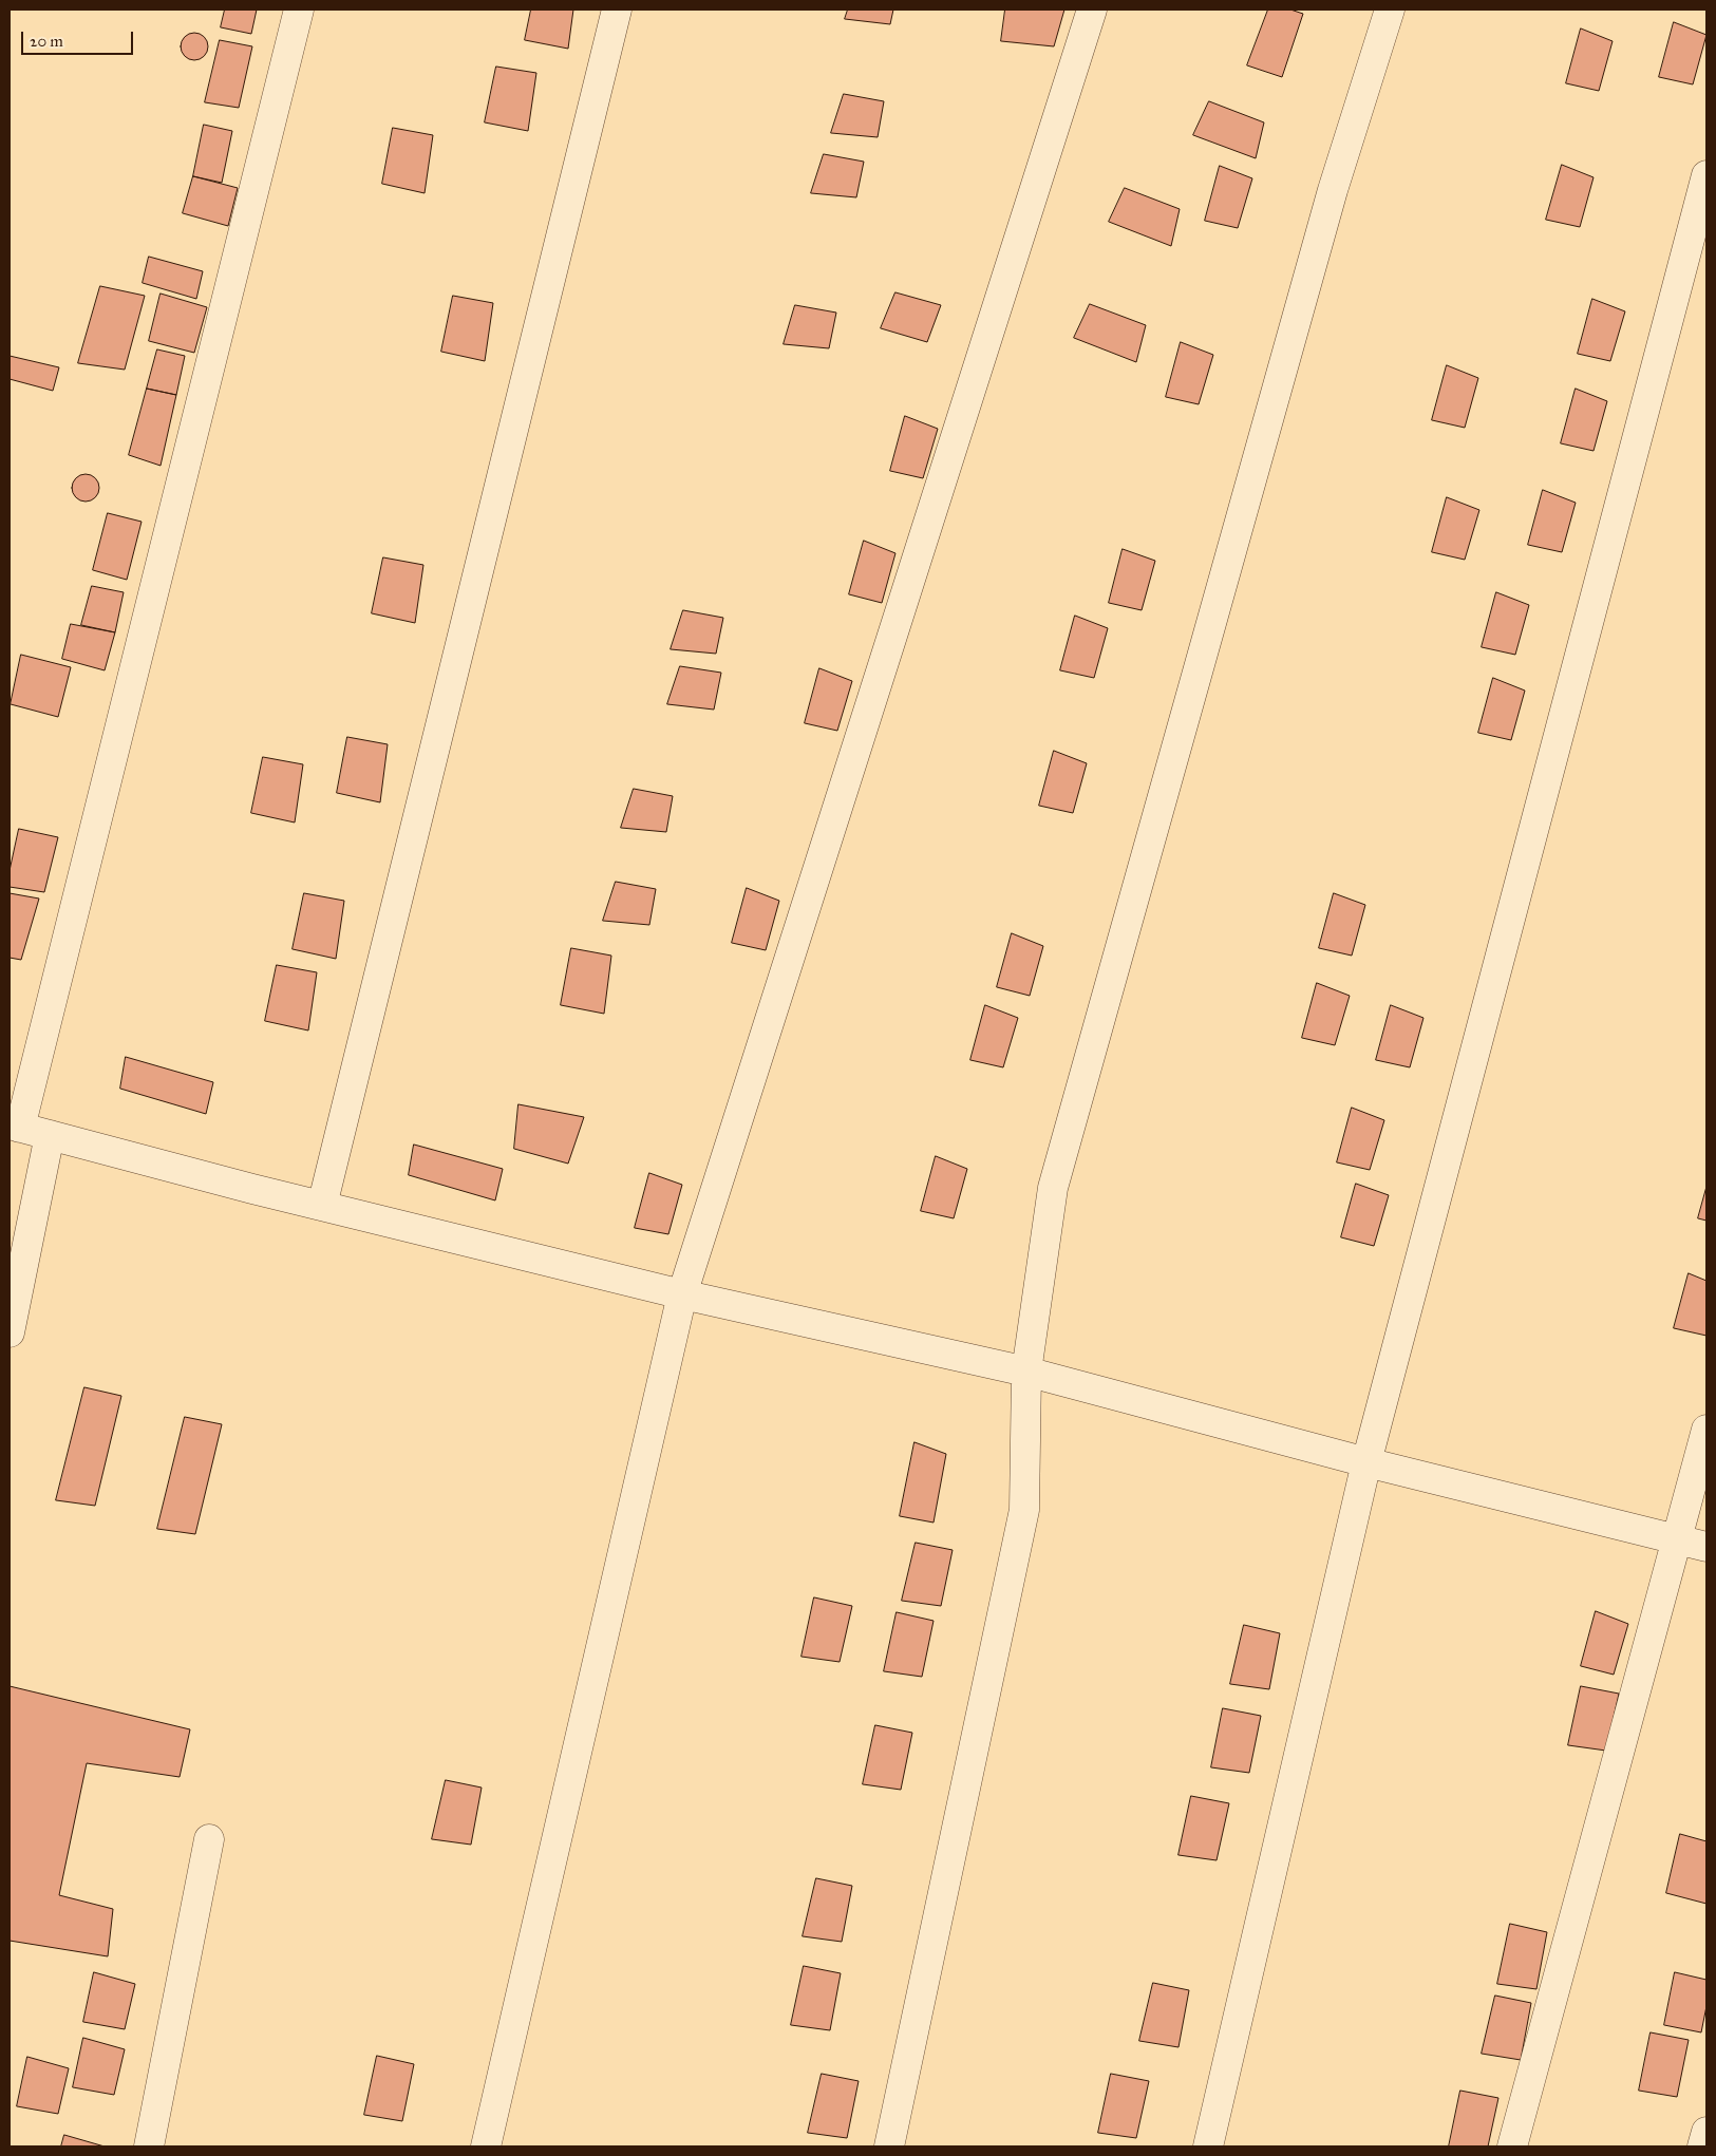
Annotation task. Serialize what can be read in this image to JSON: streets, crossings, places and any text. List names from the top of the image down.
{
  "scale_bar": "20 m"
}
